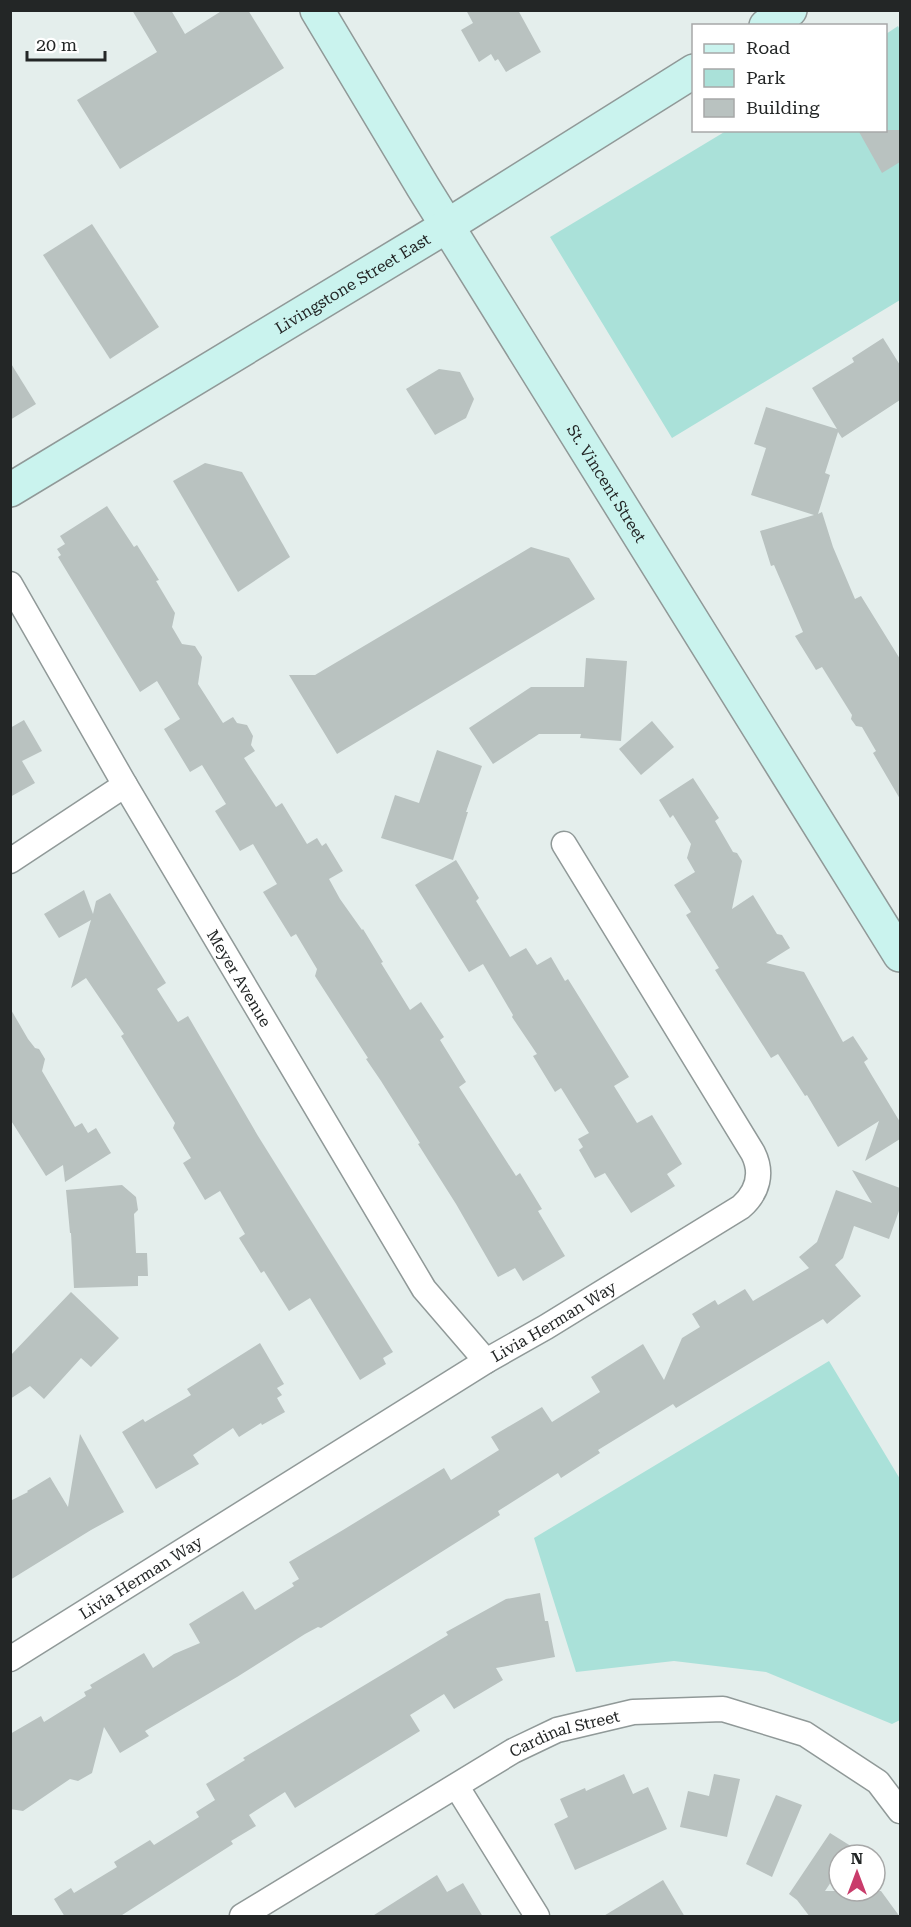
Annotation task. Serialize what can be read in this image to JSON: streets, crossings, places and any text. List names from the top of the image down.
{
  "streets": {
    "main road": ["Livingstone Street East", "St. Vincent Street"],
    "street": ["Meyer Avenue", "Livia Herman Way", "Cardinal Street"]
  },
  "crossings": [
    ["Livingstone Street East", "St. Vincent Street"],
    ["Meyer Avenue", "Livia Herman Way"]
  ],
  "legend": ["Road", "Park", "Building"],
  "scale_bar": "20 m",
  "north": "top"
}
